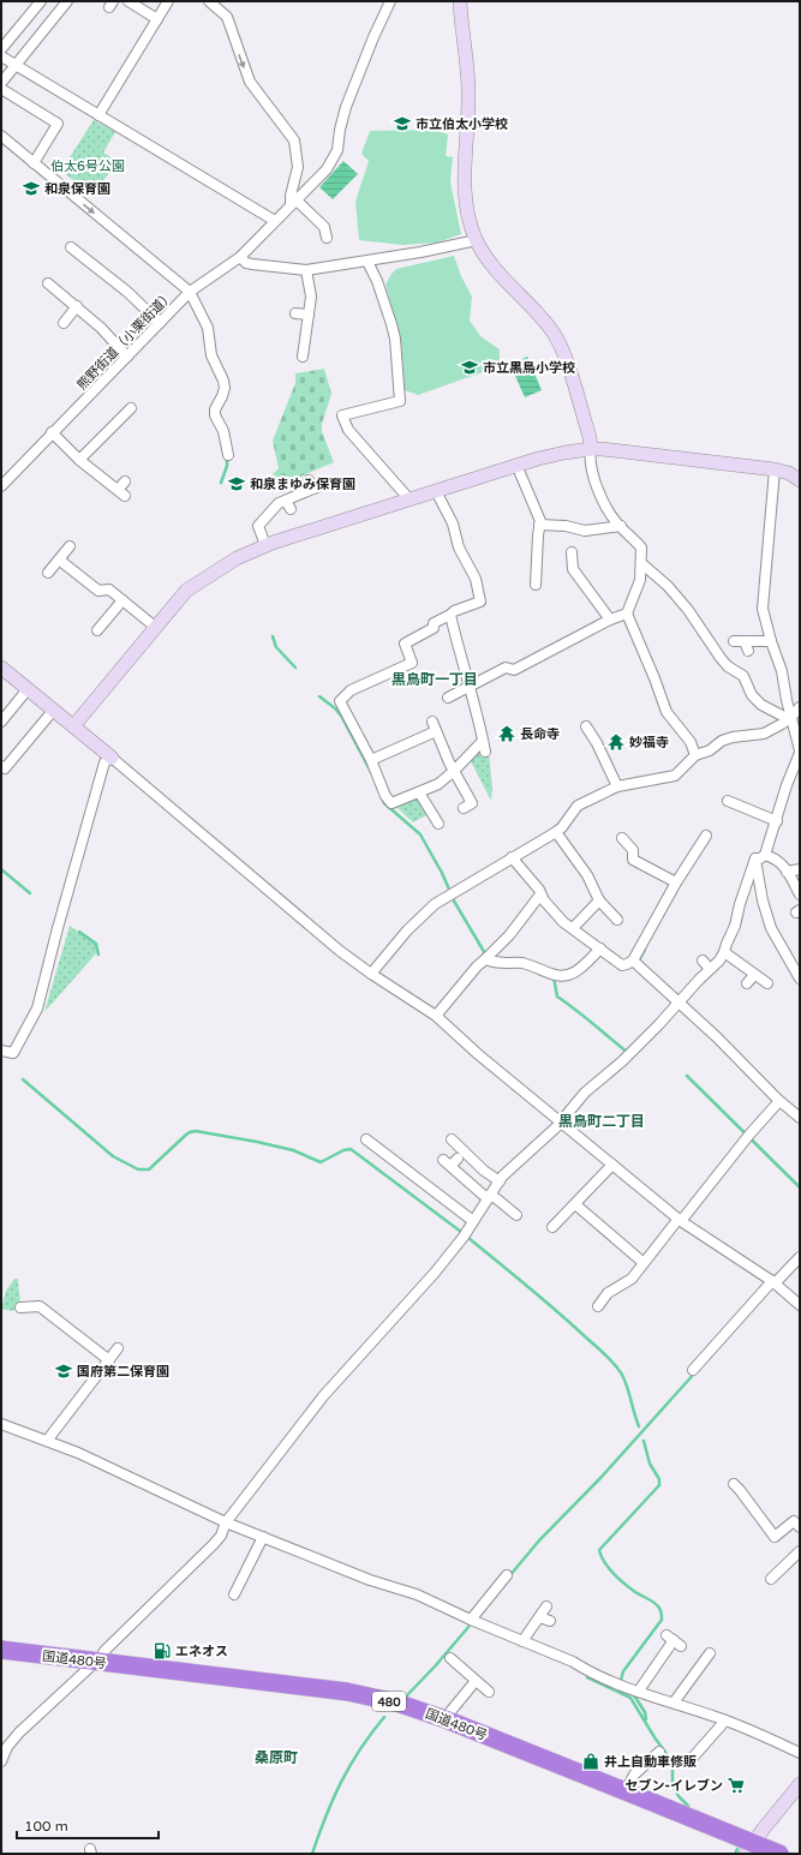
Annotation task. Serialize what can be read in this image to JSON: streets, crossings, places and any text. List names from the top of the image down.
{
  "streets": {
    "highway": ["国道480号", "480"],
    "street": ["熊野街道（小栗街道）"]
  },
  "districts": ["黒鳥町一丁目", "黒鳥町二丁目", "桑原町"],
  "parks": ["伯太6号公園"],
  "places": {
    "school or university": [
      "市立伯太小学校",
      "和泉保育園",
      "市立黒鳥小学校",
      "和泉まゆみ保育園",
      "国府第二保育園"
    ],
    "temple": ["長命寺", "妙福寺"],
    "fuel station": ["エネオス"],
    "shop": ["井上自動車修販"],
    "supermarket": ["セブン-イレブン"]
  },
  "scale_bar": "100 m"
}
